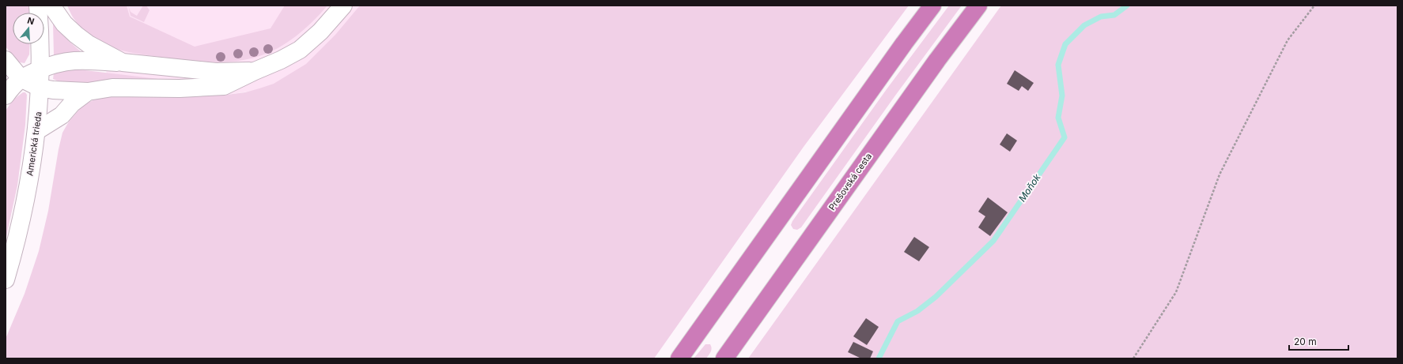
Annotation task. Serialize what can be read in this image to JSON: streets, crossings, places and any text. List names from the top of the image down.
{
  "streets": {
    "highway": ["Prešovská cesta"],
    "street": ["Americká trieda"]
  },
  "water": ["Moňok"],
  "scale_bar": "20 m",
  "north": "top"
}
